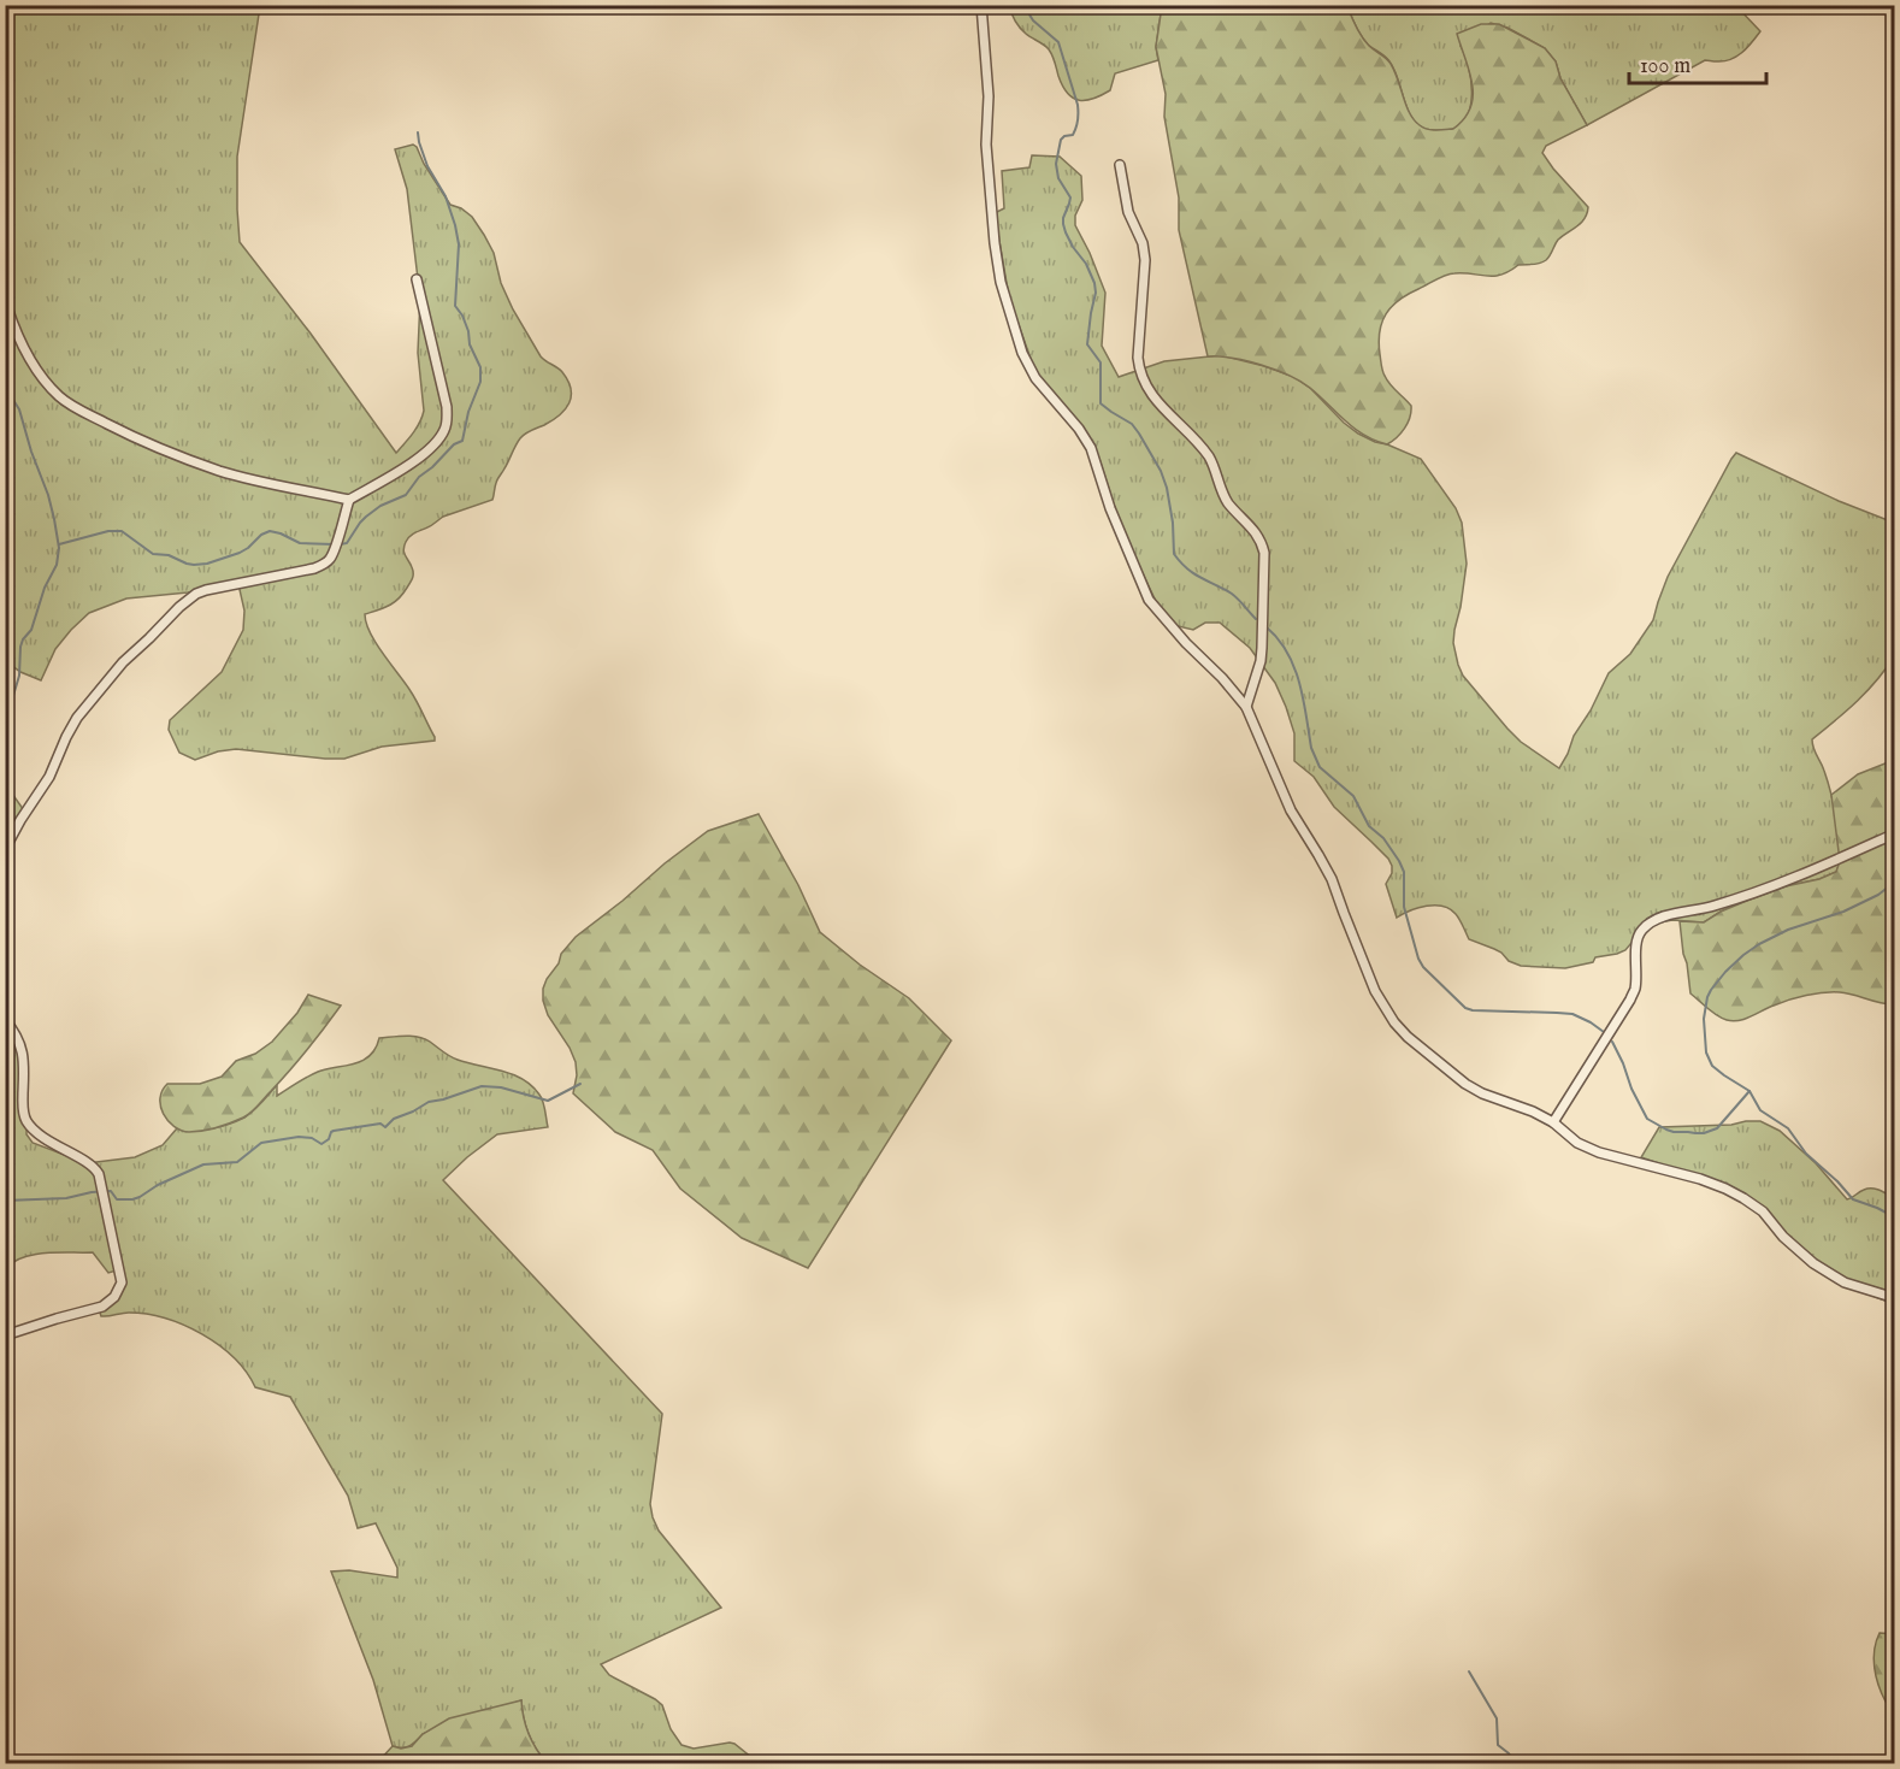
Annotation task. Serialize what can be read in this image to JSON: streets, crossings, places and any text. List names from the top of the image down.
{
  "scale_bar": "100 m"
}
